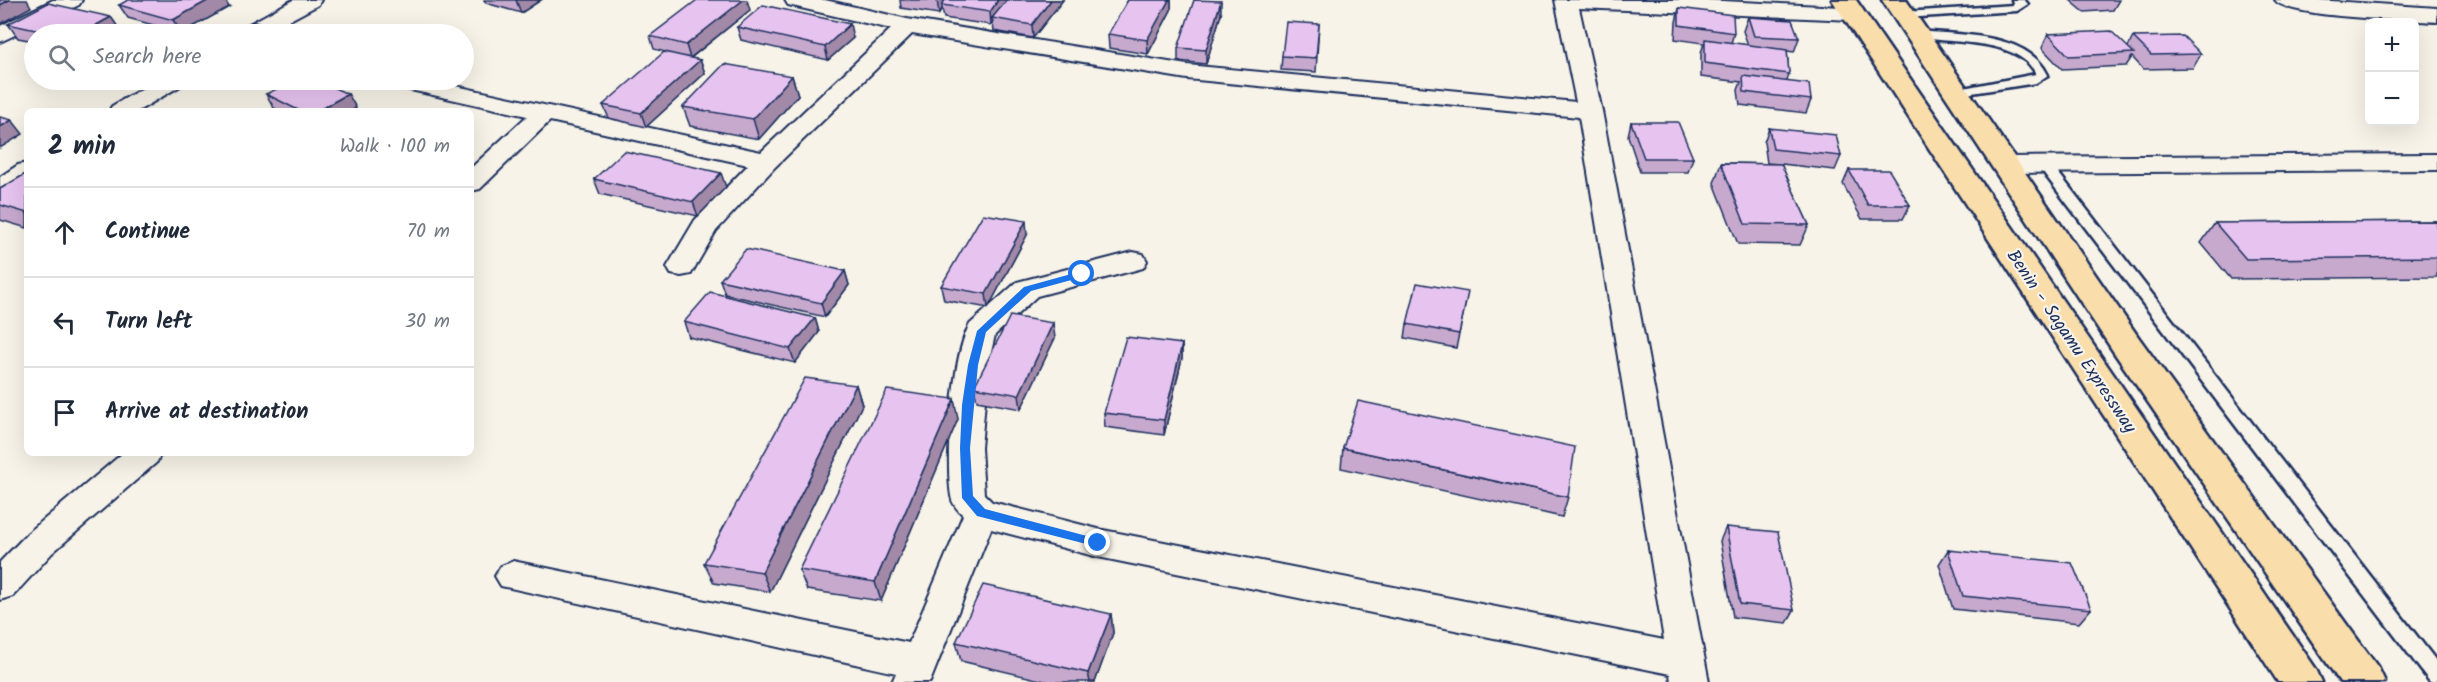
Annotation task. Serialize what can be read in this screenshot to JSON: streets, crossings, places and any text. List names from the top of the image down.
{
  "streets": {
    "highway": ["Benin - Sagamu Expressway"]
  },
  "page": {
    "map_buttons": ["+", "−"],
    "search": "Search here",
    "heading": ["2 min", "Walk · 100 m"],
    "list": [
      ["Continue", "70 m"],
      ["Turn left", "30 m"],
      "Arrive at destination"
    ]
  }
}
